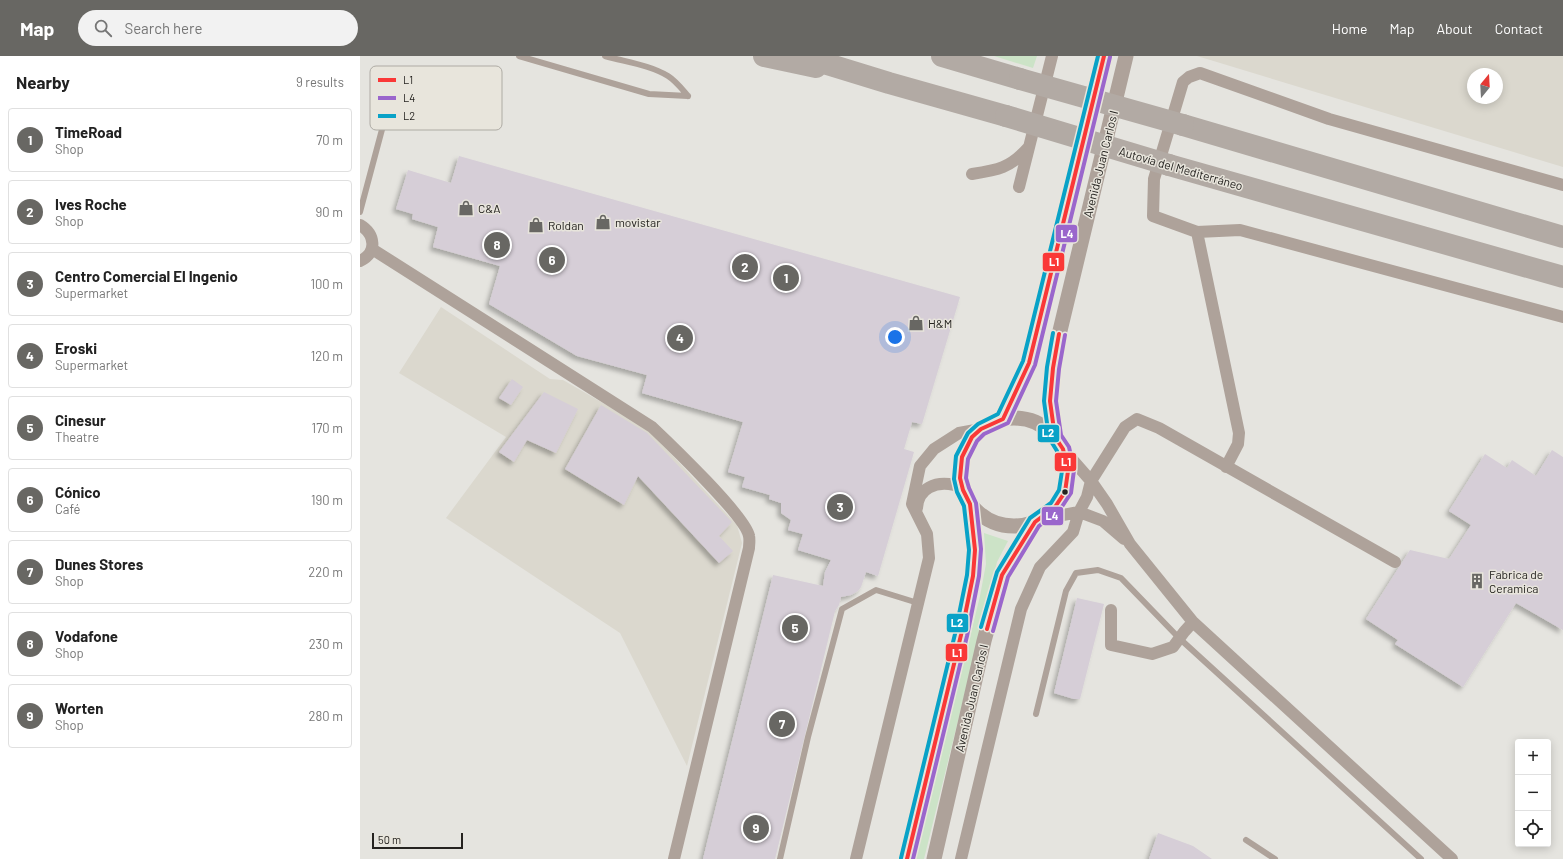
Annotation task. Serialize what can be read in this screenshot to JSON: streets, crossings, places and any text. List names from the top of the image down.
{
  "streets": {
    "highway": ["Autovía del Mediterráneo"],
    "street": ["Avenida Juan Carlos I"]
  },
  "places": {
    "shop": [
      "C&A",
      "movistar",
      "Roldan",
      "H&M"
    ],
    "building": ["Fabrica de Ceramica"]
  },
  "lines": ["transit line L1", "transit line L2", "transit line L4"],
  "legend": ["L1", "L4", "L2"],
  "scale_bar": "50 m",
  "north": "top",
  "page": {
    "header": "Map",
    "search": "Search here",
    "nav": [
      "Home",
      "Map",
      "About",
      "Contact"
    ],
    "heading": ["Nearby", "9 results"],
    "list": [
      {
        "mark": "1",
        "name": "TimeRoad",
        "note": "Shop",
        "value": "70 m"
      },
      {
        "mark": "2",
        "name": "Ives Roche",
        "note": "Shop",
        "value": "90 m"
      },
      {
        "mark": "3",
        "name": "Centro Comercial El Ingenio",
        "note": "Supermarket",
        "value": "100 m"
      },
      {
        "mark": "4",
        "name": "Eroski",
        "note": "Supermarket",
        "value": "120 m"
      },
      {
        "mark": "5",
        "name": "Cinesur",
        "note": "Theatre",
        "value": "170 m"
      },
      {
        "mark": "6",
        "name": "Cónico",
        "note": "Café",
        "value": "190 m"
      },
      {
        "mark": "7",
        "name": "Dunes Stores",
        "note": "Shop",
        "value": "220 m"
      },
      {
        "mark": "8",
        "name": "Vodafone",
        "note": "Shop",
        "value": "230 m"
      },
      {
        "mark": "9",
        "name": "Worten",
        "note": "Shop",
        "value": "280 m"
      }
    ],
    "pins": [
      "8",
      "6",
      "2",
      "1",
      "4",
      "3",
      "5",
      "7",
      "9"
    ],
    "map_buttons": ["+", "−"],
    "scale": "50 m"
  }
}
